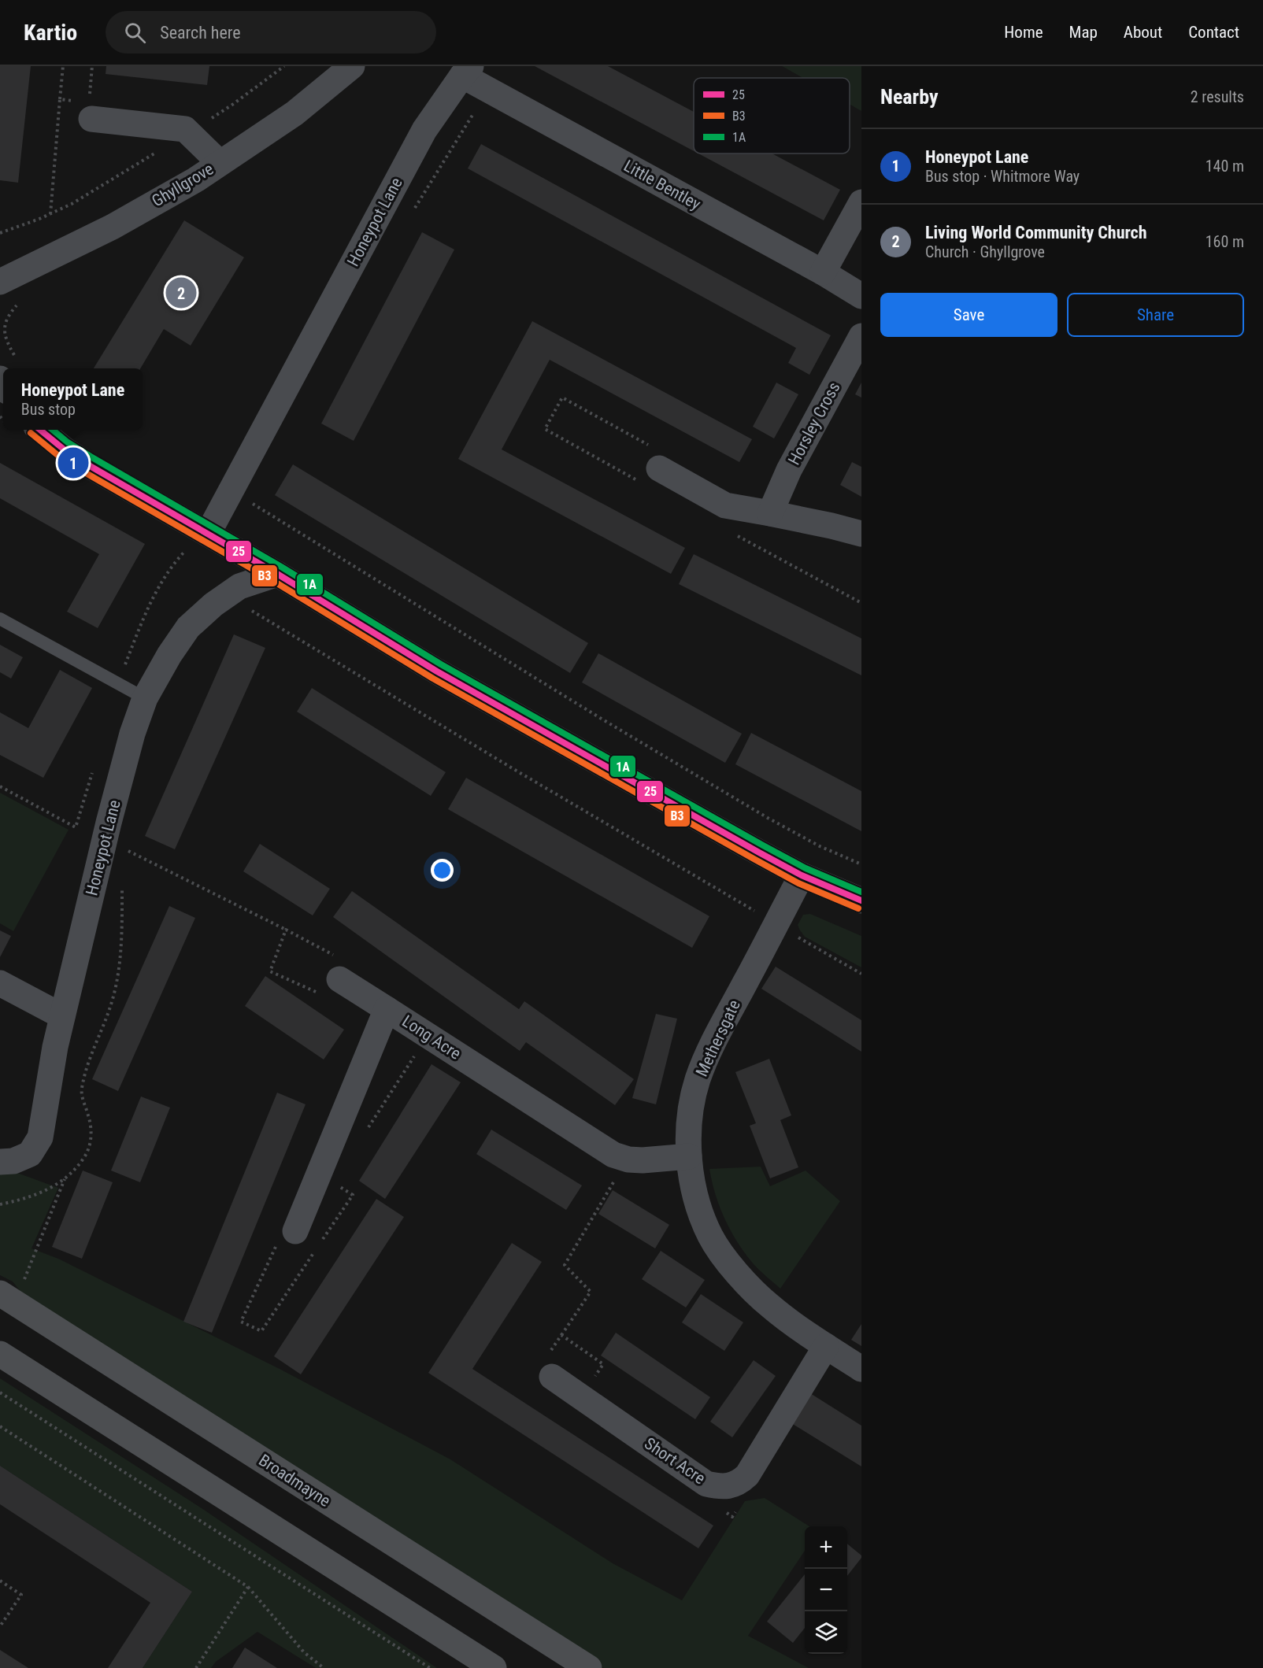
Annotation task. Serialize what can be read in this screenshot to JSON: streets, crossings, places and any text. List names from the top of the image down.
{
  "streets": {
    "main road": ["Broadmayne"],
    "street": [
      "Ghyllgrove",
      "Little Bentley",
      "Honeypot Lane",
      "Horsley Cross",
      "Long Acre",
      "Methersgate",
      "Short Acre"
    ]
  },
  "crossings": [
    ["Little Bentley", "Honeypot Lane"],
    ["Long Acre", "Methersgate"],
    ["Methersgate", "Short Acre"]
  ],
  "lines": ["transit line 25", "transit line 1A", "transit line B3"],
  "legend": ["25", "B3", "1A"],
  "page": {
    "header": "Kartio",
    "search": "Search here",
    "nav": [
      "Home",
      "Map",
      "About",
      "Contact"
    ],
    "heading": ["Nearby", "2 results"],
    "list": [
      {
        "mark": "1",
        "name": "Honeypot Lane",
        "note": "Bus stop · Whitmore Way",
        "value": "140 m"
      },
      {
        "mark": "2",
        "name": "Living World Community Church",
        "note": "Church · Ghyllgrove",
        "value": "160 m"
      }
    ],
    "pins": ["2", "1"],
    "buttons": ["Save", "Share"],
    "popup": ["Honeypot Lane", "Bus stop"],
    "map_buttons": ["+", "−"]
  }
}
